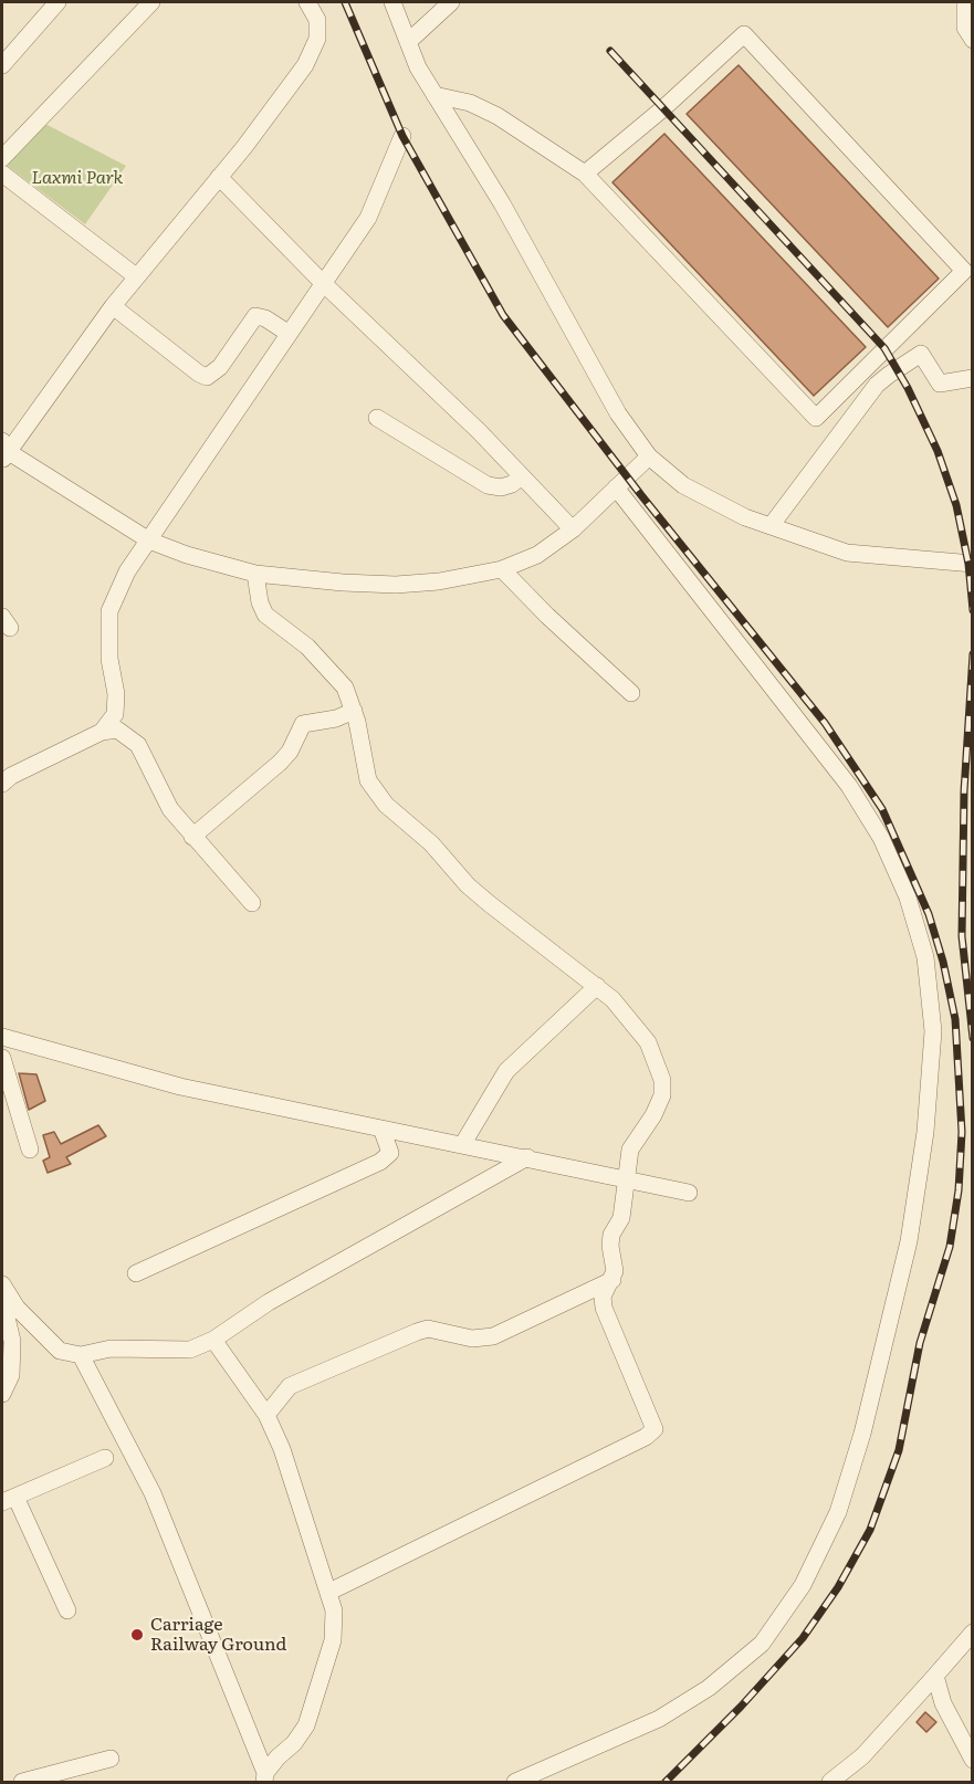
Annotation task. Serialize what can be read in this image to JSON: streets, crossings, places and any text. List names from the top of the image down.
{
  "parks": ["Laxmi Park"],
  "places": ["Carriage Railway Ground"]
}
